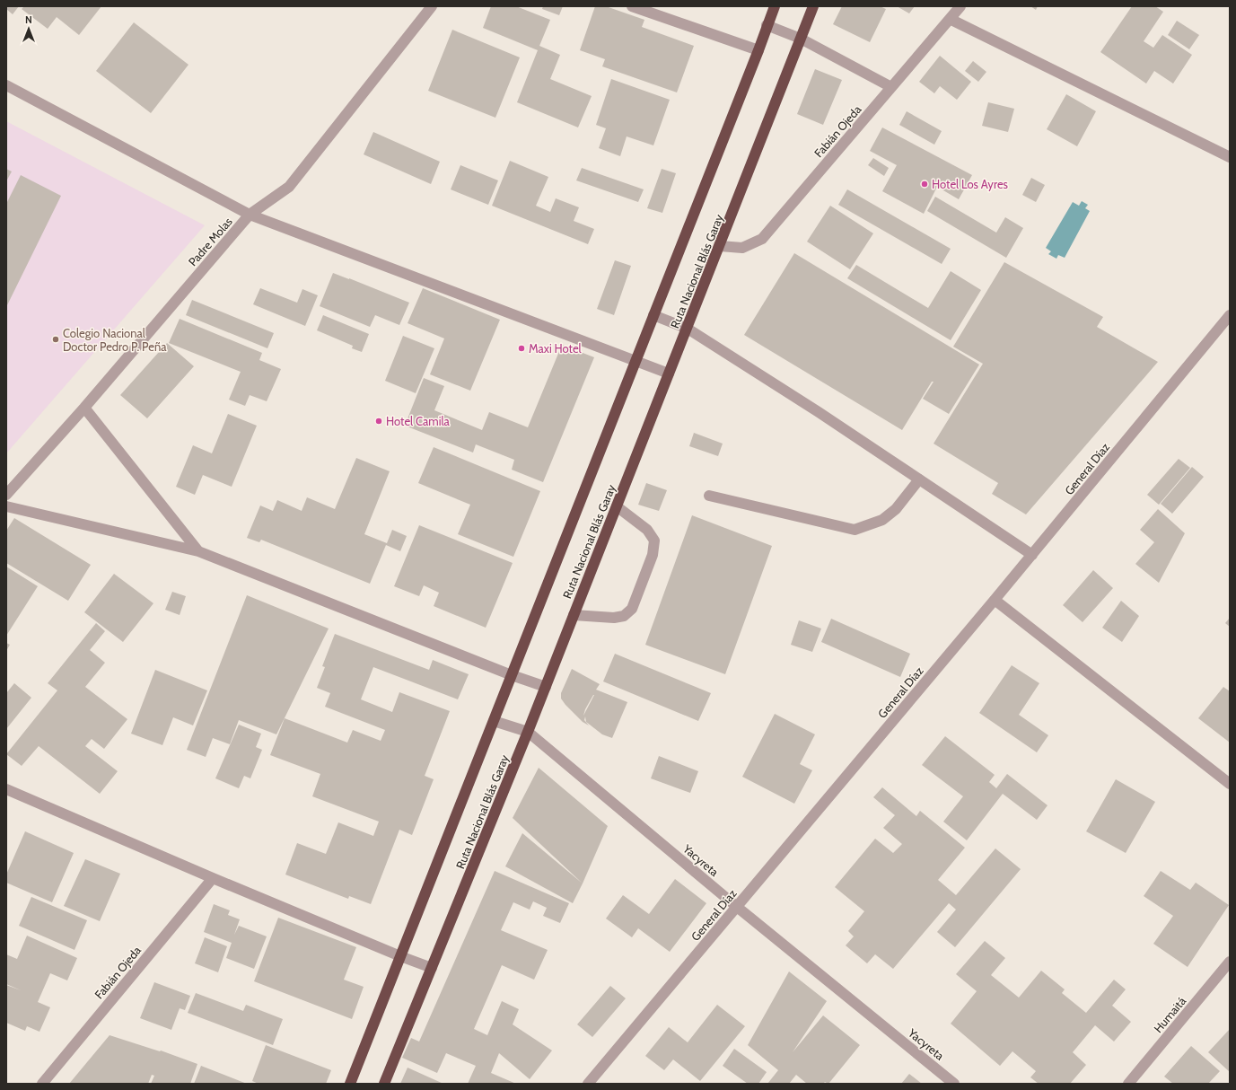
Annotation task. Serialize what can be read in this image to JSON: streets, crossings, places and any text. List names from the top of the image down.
{
  "streets": {
    "highway": ["Ruta Nacional Blás Garay"],
    "street": [
      "Fabián Ojeda",
      "Padre Molas",
      "General Díaz",
      "Yacyreta",
      "Humaitá"
    ]
  },
  "crossings": [
    ["Fabián Ojeda", "Ruta Nacional Blás Garay"],
    ["Ruta Nacional Blás Garay", "Yacyreta"],
    ["General Díaz", "Yacyreta"]
  ],
  "places": [
    "Hotel Los Ayres",
    "Colegio Nacional Doctor Pedro P. Peña",
    "Maxi Hotel",
    "Hotel Camila"
  ],
  "north": "top"
}
